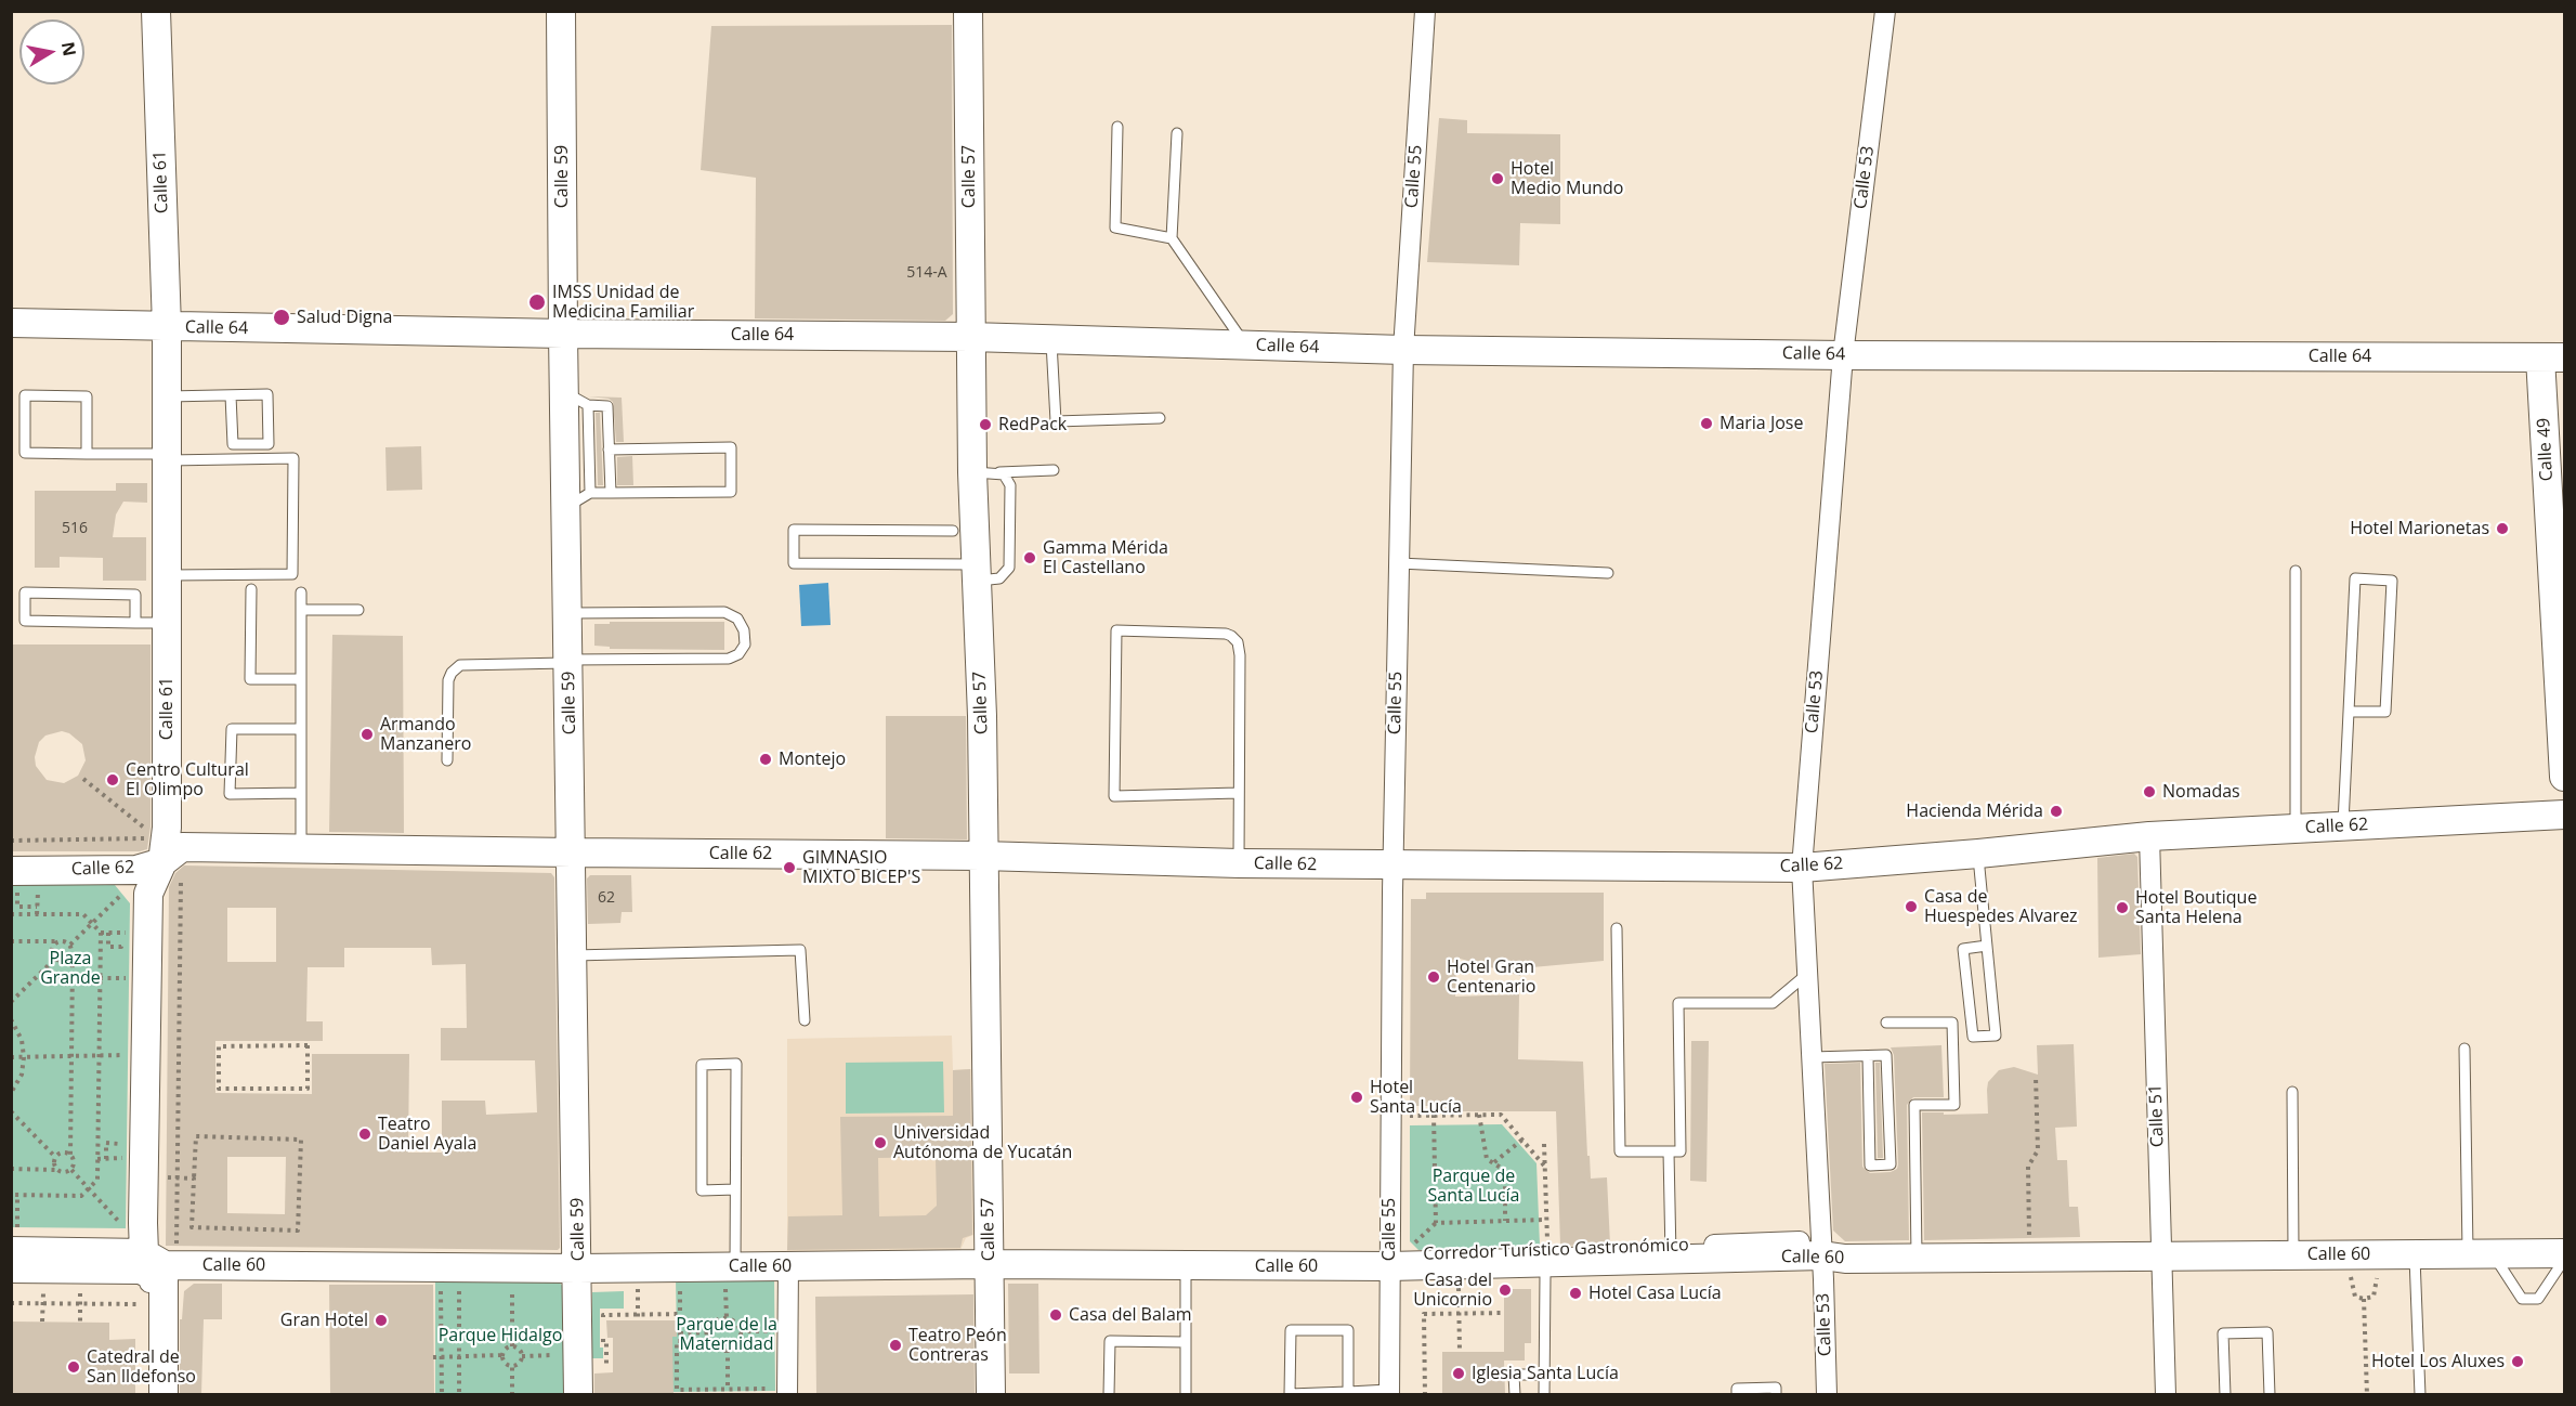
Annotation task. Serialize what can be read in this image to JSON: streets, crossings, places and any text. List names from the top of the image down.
{
  "streets": {
    "main road": [
      "Calle 59",
      "Calle 57",
      "Calle 61",
      "Calle 64",
      "Calle 49",
      "Calle 62",
      "Calle 60"
    ],
    "street": [
      "Calle 55",
      "Calle 53",
      "Calle 51",
      "Corredor Turístico Gastronómico"
    ]
  },
  "crossings": [
    ["Calle 59", "Calle 64"],
    ["Calle 59", "Calle 62"],
    ["Calle 59", "Calle 60"],
    ["Calle 57", "Calle 64"],
    ["Calle 57", "Calle 62"],
    ["Calle 57", "Calle 60"],
    ["Calle 55", "Calle 64"],
    ["Calle 55", "Calle 62"],
    ["Calle 55", "Corredor Turístico Gastronómico"],
    ["Calle 55", "Calle 60"],
    ["Calle 53", "Calle 64"],
    ["Calle 53", "Calle 62"],
    ["Calle 53", "Corredor Turístico Gastronómico"],
    ["Calle 53", "Calle 60"],
    ["Calle 61", "Calle 64"],
    ["Calle 61", "Calle 62"],
    ["Calle 61", "Calle 60"],
    ["Calle 64", "Calle 49"],
    ["Calle 62", "Calle 51"],
    ["Calle 62", "Corredor Turístico Gastronómico"],
    ["Calle 51", "Corredor Turístico Gastronómico"],
    ["Calle 51", "Calle 60"],
    ["Corredor Turístico Gastronómico", "Calle 60"]
  ],
  "parks": [
    "Plaza Grande",
    "Parque de Santa Lucía",
    "Parque de la Maternidad",
    "Parque Hidalgo"
  ],
  "places": [
    "Hotel Medio Mundo",
    "IMSS Unidad de Medicina Familiar",
    "Salud Digna",
    "Maria Jose",
    "RedPack",
    "Hotel Marionetas",
    "Gamma Mérida El Castellano",
    "Armando Manzanero",
    "Montejo",
    "Centro Cultural El Olimpo",
    "Nomadas",
    "Hacienda Mérida",
    "GIMNASIO MIXTO BICEP'S",
    "Casa de Huespedes Alvarez",
    "Hotel Boutique Santa Helena",
    "Hotel Gran Centenario",
    "Hotel Santa Lucía",
    "Teatro Daniel Ayala",
    "Universidad Autónoma de Yucatán",
    "Casa del Unicornio",
    "Hotel Casa Lucía",
    "Casa del Balam",
    "Gran Hotel",
    "Teatro Peón Contreras",
    "Hotel Los Aluxes",
    "Catedral de San Ildefonso",
    "Iglesia Santa Lucía"
  ],
  "house_numbers": ["514-A", "516", "62"],
  "north": "right"
}
